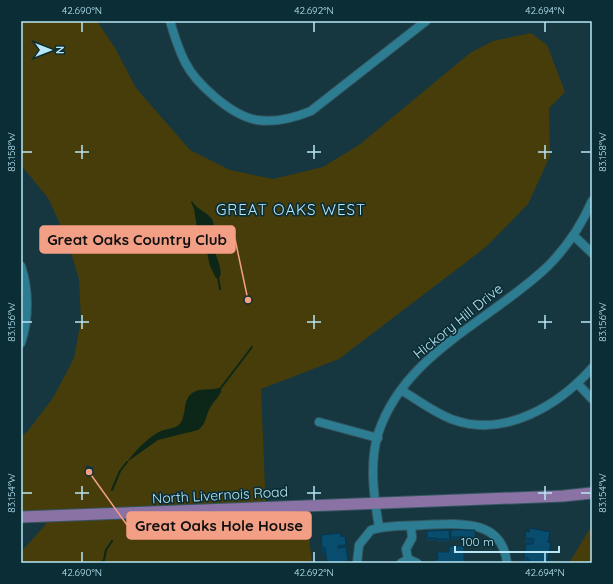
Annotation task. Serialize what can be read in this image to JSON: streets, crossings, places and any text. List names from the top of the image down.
{
  "streets": {
    "main road": ["North Livernois Road"],
    "street": ["Hickory Hill Drive"]
  },
  "crossings": [
    ["Hickory Hill Drive", "North Livernois Road"]
  ],
  "districts": ["GREAT OAKS WEST"],
  "places": ["Great Oaks Country Club", "Great Oaks Hole House"],
  "scale_bar": "100 m",
  "north": "right",
  "coordinates": [
    "42.690°N",
    "42.692°N",
    "42.694°N",
    "83.158°W",
    "83.156°W",
    "83.154°W"
  ]
}
